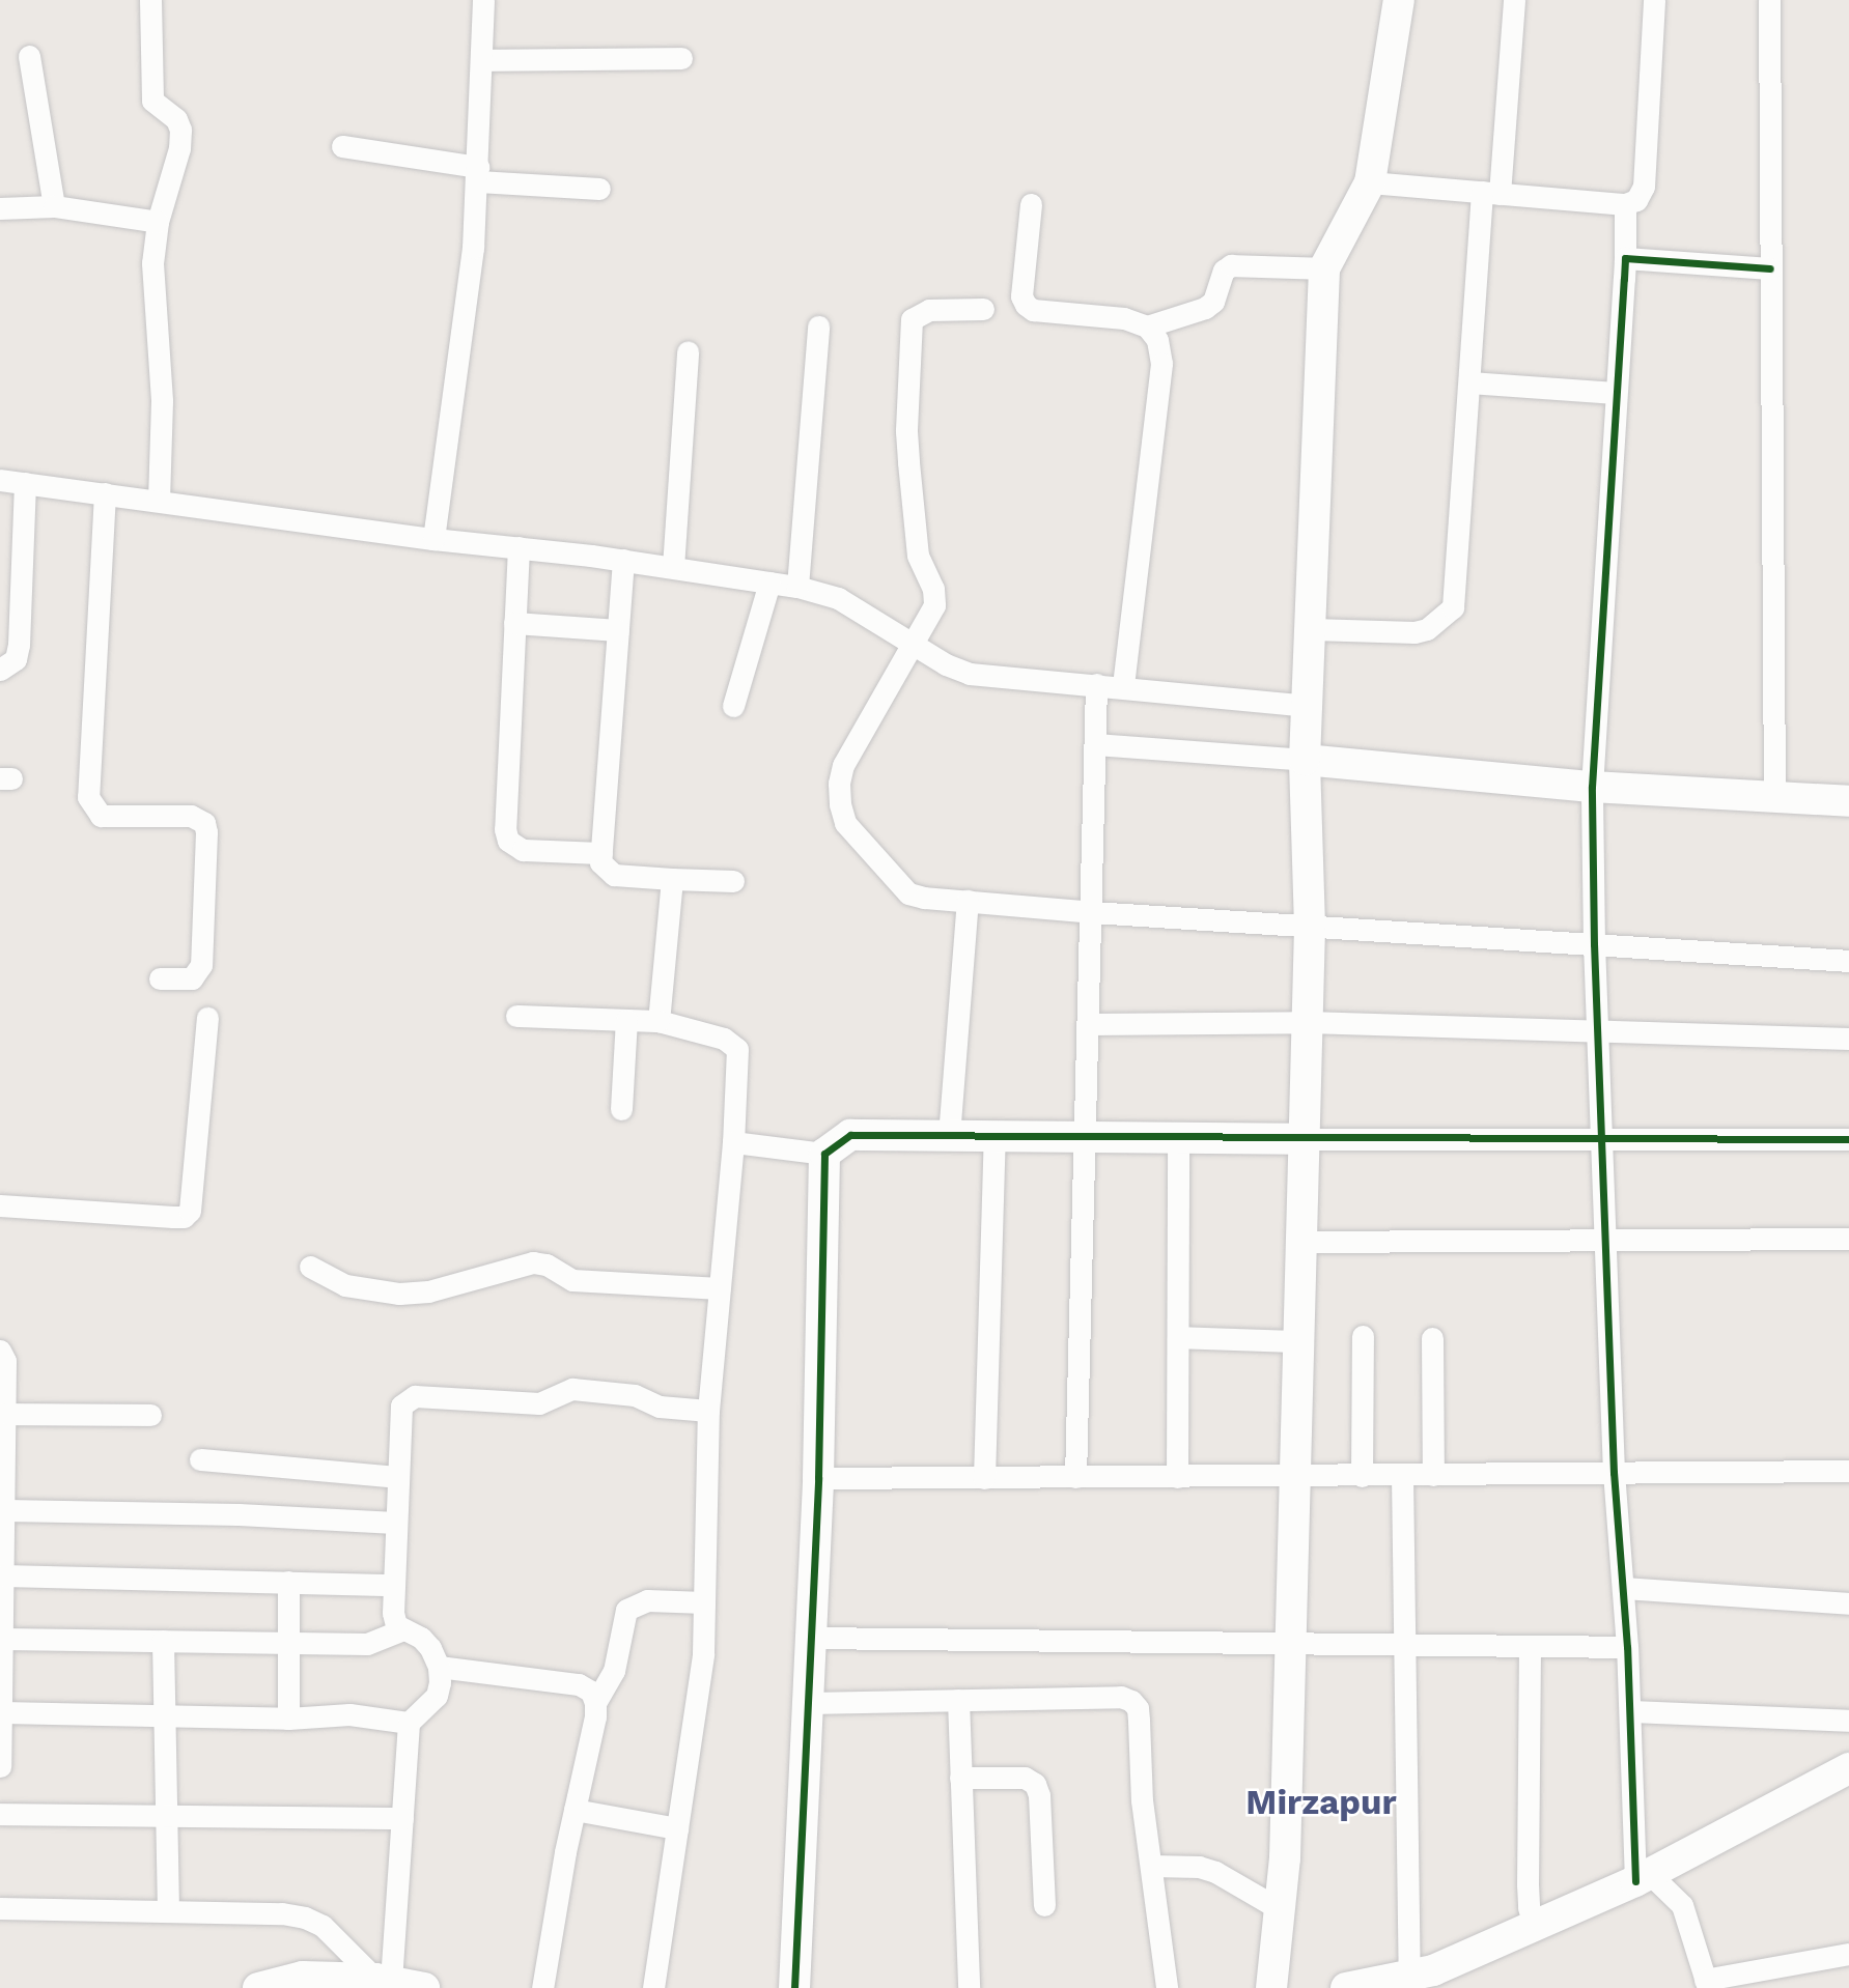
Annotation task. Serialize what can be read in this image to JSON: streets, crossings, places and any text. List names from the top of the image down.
{
  "districts": ["Mirzapur"]
}
